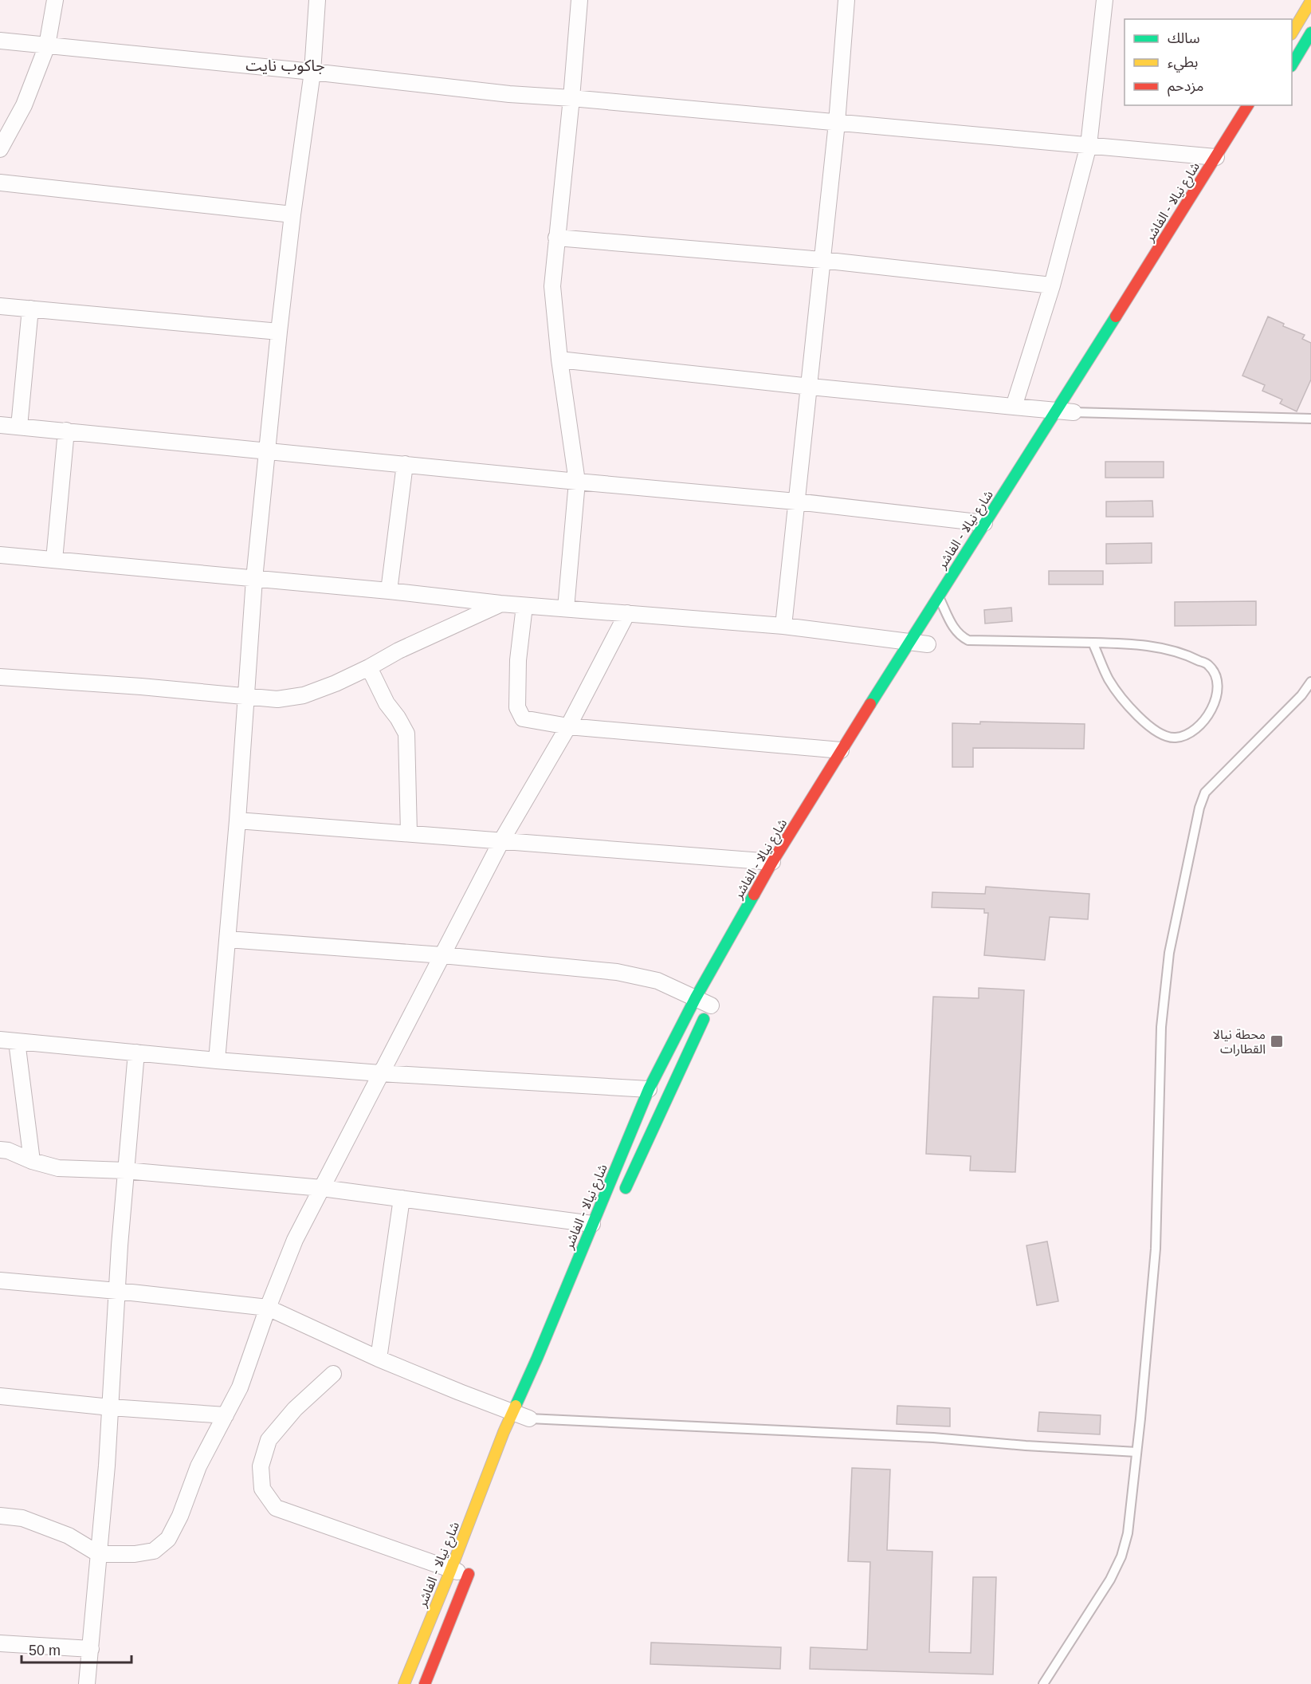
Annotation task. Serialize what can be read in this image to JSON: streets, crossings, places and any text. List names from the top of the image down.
{
  "streets": {
    "highway": ["شارع نيالا - الفاشر"]
  },
  "districts": ["جاكوب نايت"],
  "places": {
    "transit": ["محطة نيالا القطارات"]
  },
  "legend": ["سالك", "بطيء", "مزدحم"],
  "scale_bar": "50 m"
}
